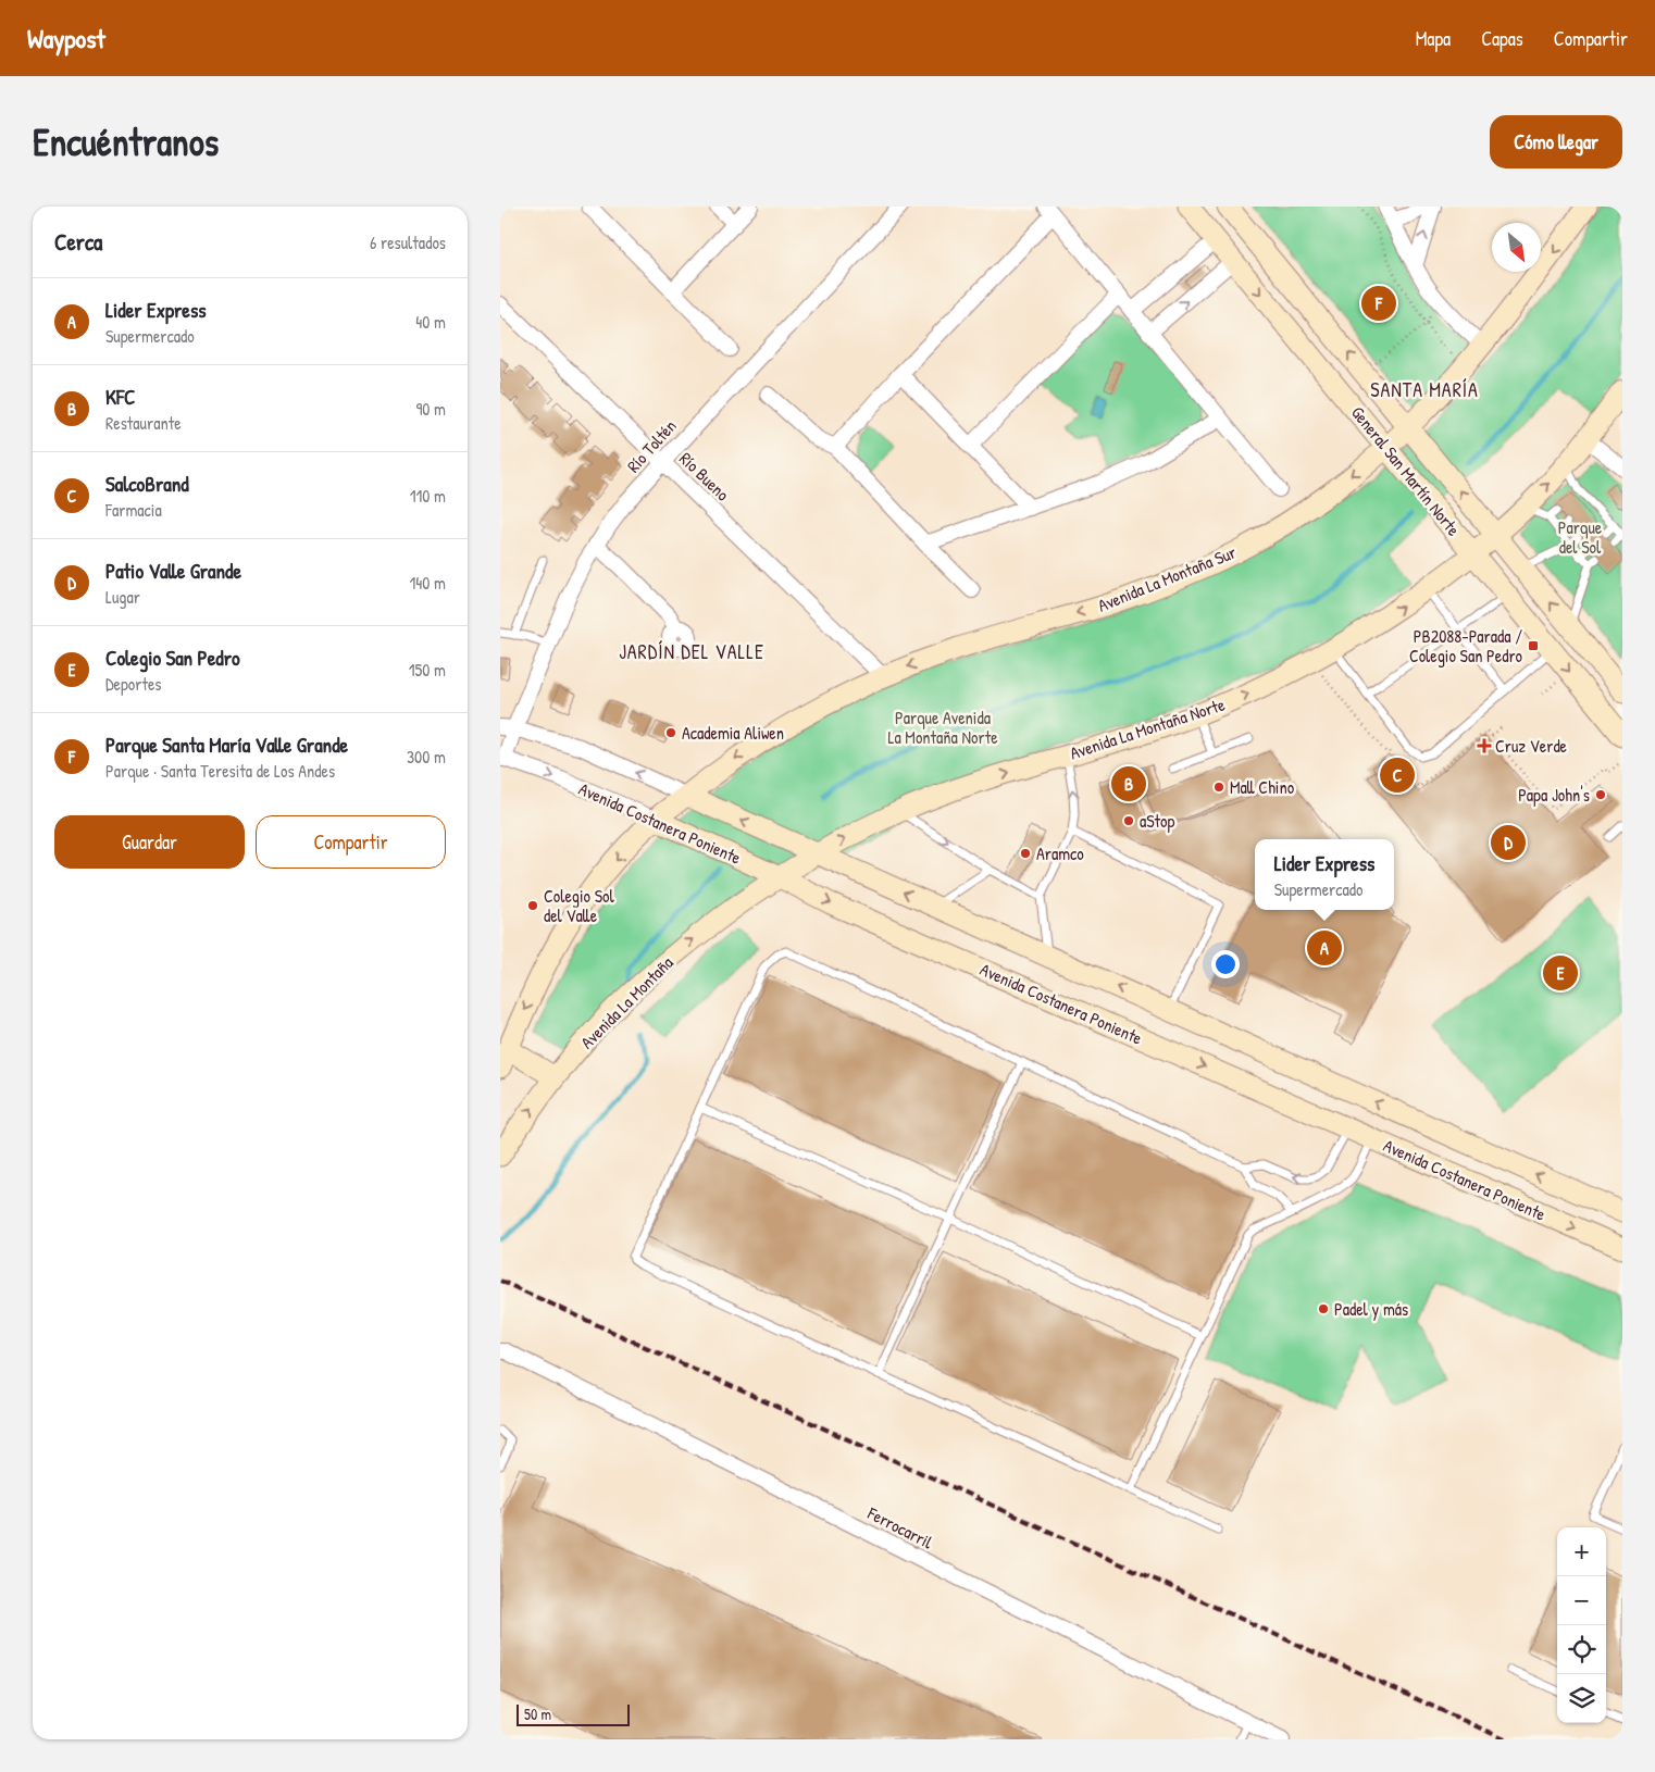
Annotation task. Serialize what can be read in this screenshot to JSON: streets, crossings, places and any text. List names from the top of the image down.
{
  "streets": {
    "main road": [
      "General San Martín Norte",
      "Avenida La Montaña Sur",
      "Avenida La Montaña Norte",
      "Avenida Costanera Poniente",
      "Avenida La Montaña"
    ],
    "street": ["Río Toltén", "Río Bueno", "Ferrocarril"]
  },
  "crossings": [
    ["Río Toltén", "Río Bueno"],
    ["Río Toltén", "Avenida Costanera Poniente"],
    ["General San Martín Norte", "Avenida La Montaña Sur"],
    ["General San Martín Norte", "Avenida La Montaña Norte"],
    ["Río Bueno", "Avenida La Montaña Sur"],
    ["Avenida La Montaña Sur", "Avenida Costanera Poniente"],
    ["Avenida La Montaña Norte", "Avenida Costanera Poniente"],
    ["Avenida La Montaña Norte", "Avenida La Montaña"],
    ["Avenida Costanera Poniente", "Avenida La Montaña"]
  ],
  "one_way": ["Avenida La Montaña Sur", "Avenida La Montaña Norte"],
  "districts": ["SANTA MARÍA", "JARDÍN DEL VALLE"],
  "parks": ["Parque del Sol", "Parque Avenida La Montaña Norte"],
  "places": {
    "transit": ["PB2088-Parada / Colegio San Pedro"],
    "other": [
      "Academia Aliwen",
      "Mall Chino",
      "Papa John's",
      "aStop",
      "Aramco",
      "Colegio Sol del Valle",
      "Padel y más"
    ],
    "health": ["Cruz Verde"]
  },
  "scale_bar": "50 m",
  "north": "bottom right",
  "page": {
    "header": "Waypost",
    "nav": ["Mapa", "Capas", "Compartir"],
    "buttons": [
      "Cómo llegar",
      ["Guardar", "Compartir"]
    ],
    "title": "Encuéntranos",
    "heading": ["Cerca", "6 resultados"],
    "list": [
      {
        "mark": "A",
        "name": "Lider Express",
        "note": "Supermercado",
        "value": "40 m"
      },
      {
        "mark": "B",
        "name": "KFC",
        "note": "Restaurante",
        "value": "90 m"
      },
      {
        "mark": "C",
        "name": "SalcoBrand",
        "note": "Farmacia",
        "value": "110 m"
      },
      {
        "mark": "D",
        "name": "Patio Valle Grande",
        "note": "Lugar",
        "value": "140 m"
      },
      {
        "mark": "E",
        "name": "Colegio San Pedro",
        "note": "Deportes",
        "value": "150 m"
      },
      {
        "mark": "F",
        "name": "Parque Santa María Valle Grande",
        "note": "Parque · Santa Teresita de Los Andes",
        "value": "300 m"
      }
    ],
    "pins": [
      "F",
      "C",
      "B",
      "D",
      "A",
      "E"
    ],
    "popup": ["Lider Express", "Supermercado"],
    "map_buttons": ["+", "−"],
    "scale": "50 m"
  }
}
